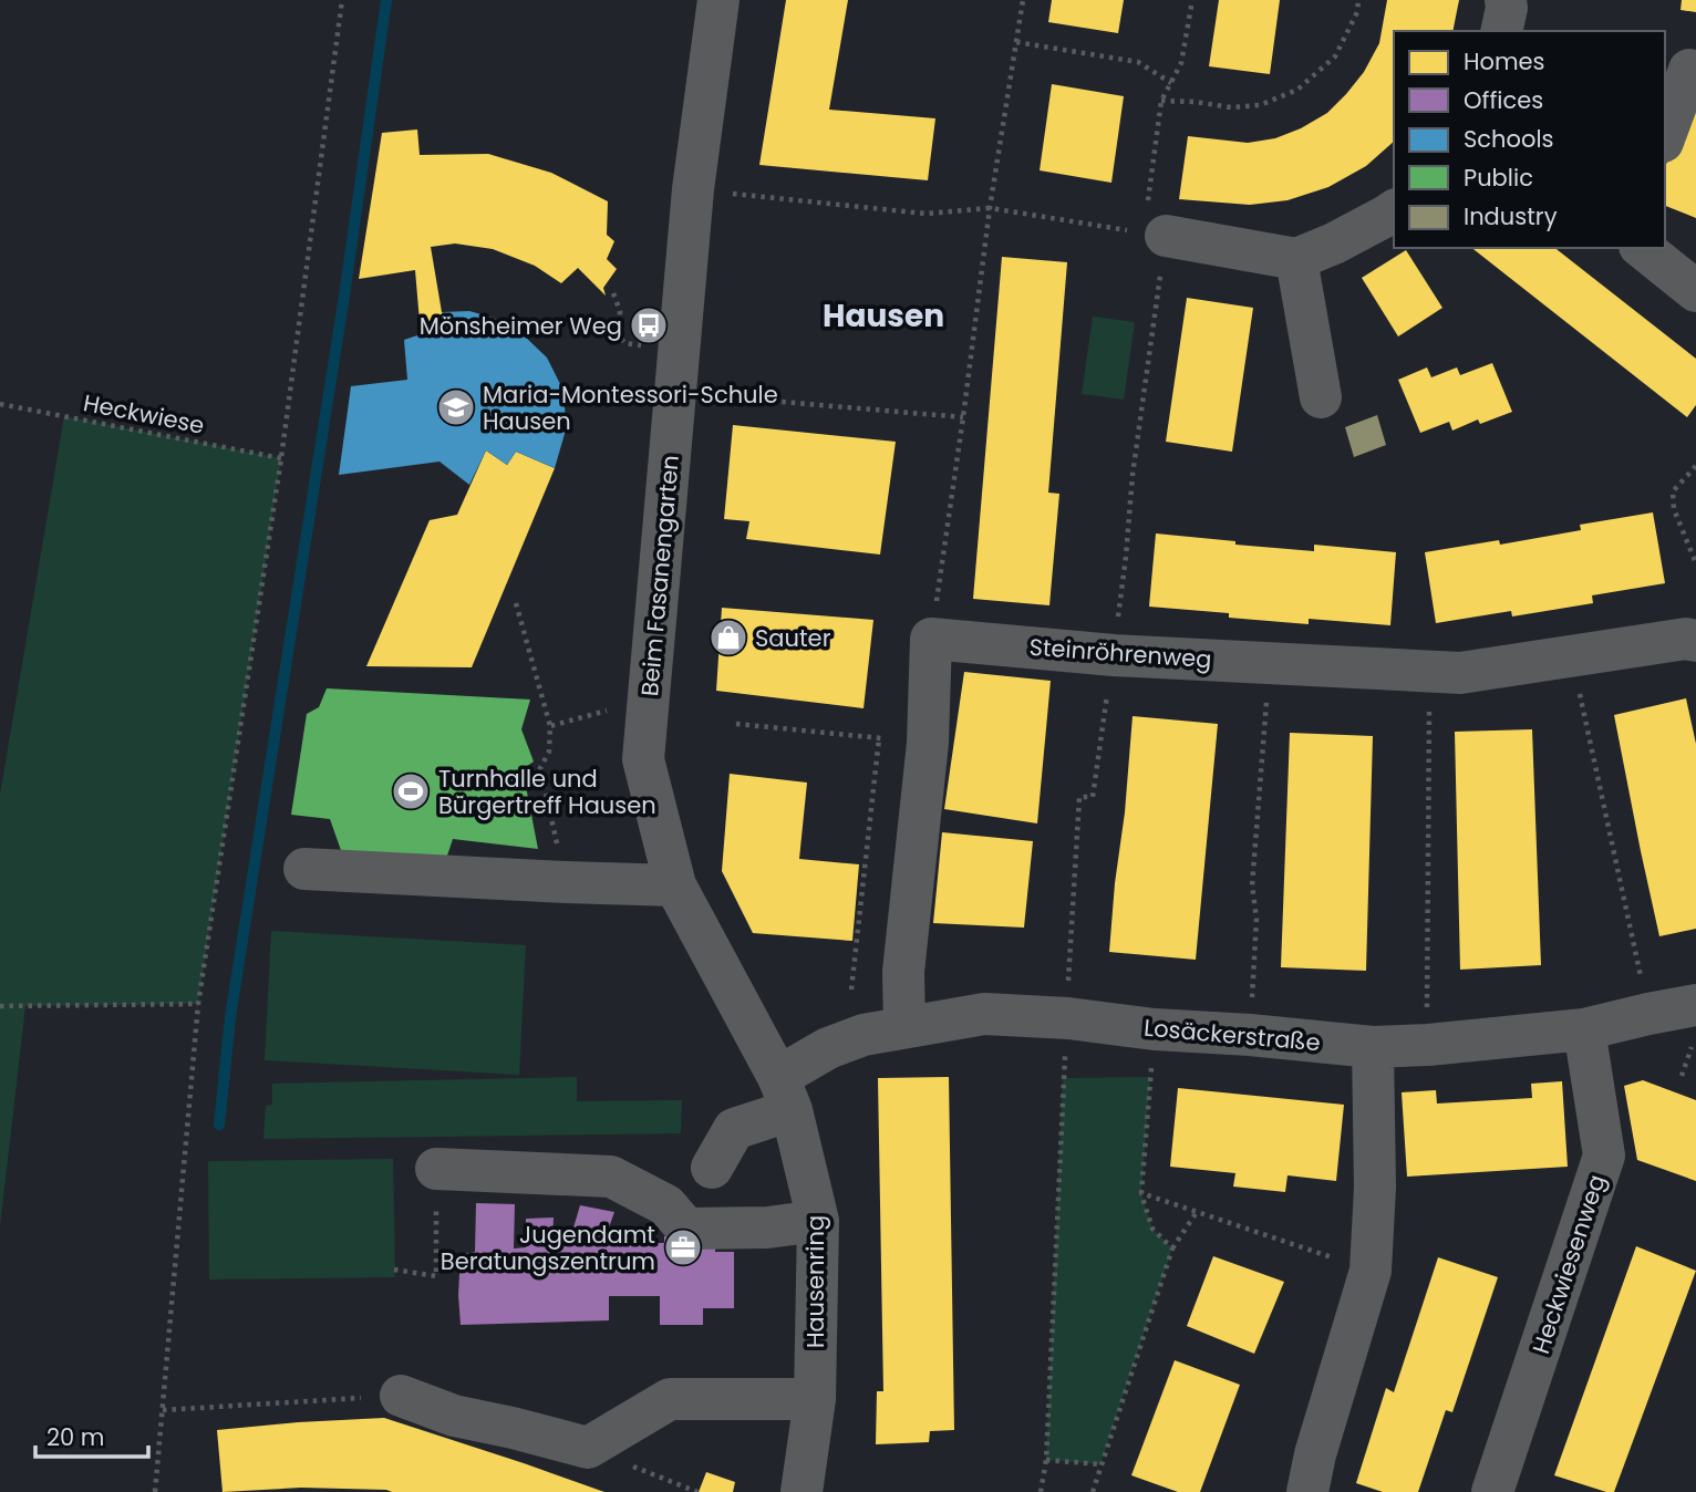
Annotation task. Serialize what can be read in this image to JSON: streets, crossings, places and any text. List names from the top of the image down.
{
  "streets": {
    "street": [
      "Beim Fasanengarten",
      "Steinröhrenweg",
      "Losäckerstraße",
      "Heckwiesenweg",
      "Hausenring"
    ],
    "path": ["Heckwiese"]
  },
  "crossings": [
    ["Beim Fasanengarten", "Losäckerstraße"],
    ["Beim Fasanengarten", "Hausenring"],
    ["Losäckerstraße", "Heckwiesenweg"],
    ["Losäckerstraße", "Hausenring"]
  ],
  "districts": ["Hausen"],
  "places": {
    "bus stop": ["Mönsheimer Weg"],
    "school or university": ["Maria-Montessori-Schule Hausen"],
    "shop": ["Sauter"],
    "sports": ["Turnhalle und Bürgertreff Hausen"],
    "office": ["Jugendamt Beratungszentrum"]
  },
  "legend": [
    "Homes",
    "Offices",
    "Schools",
    "Public",
    "Industry"
  ],
  "scale_bar": "20 m"
}
